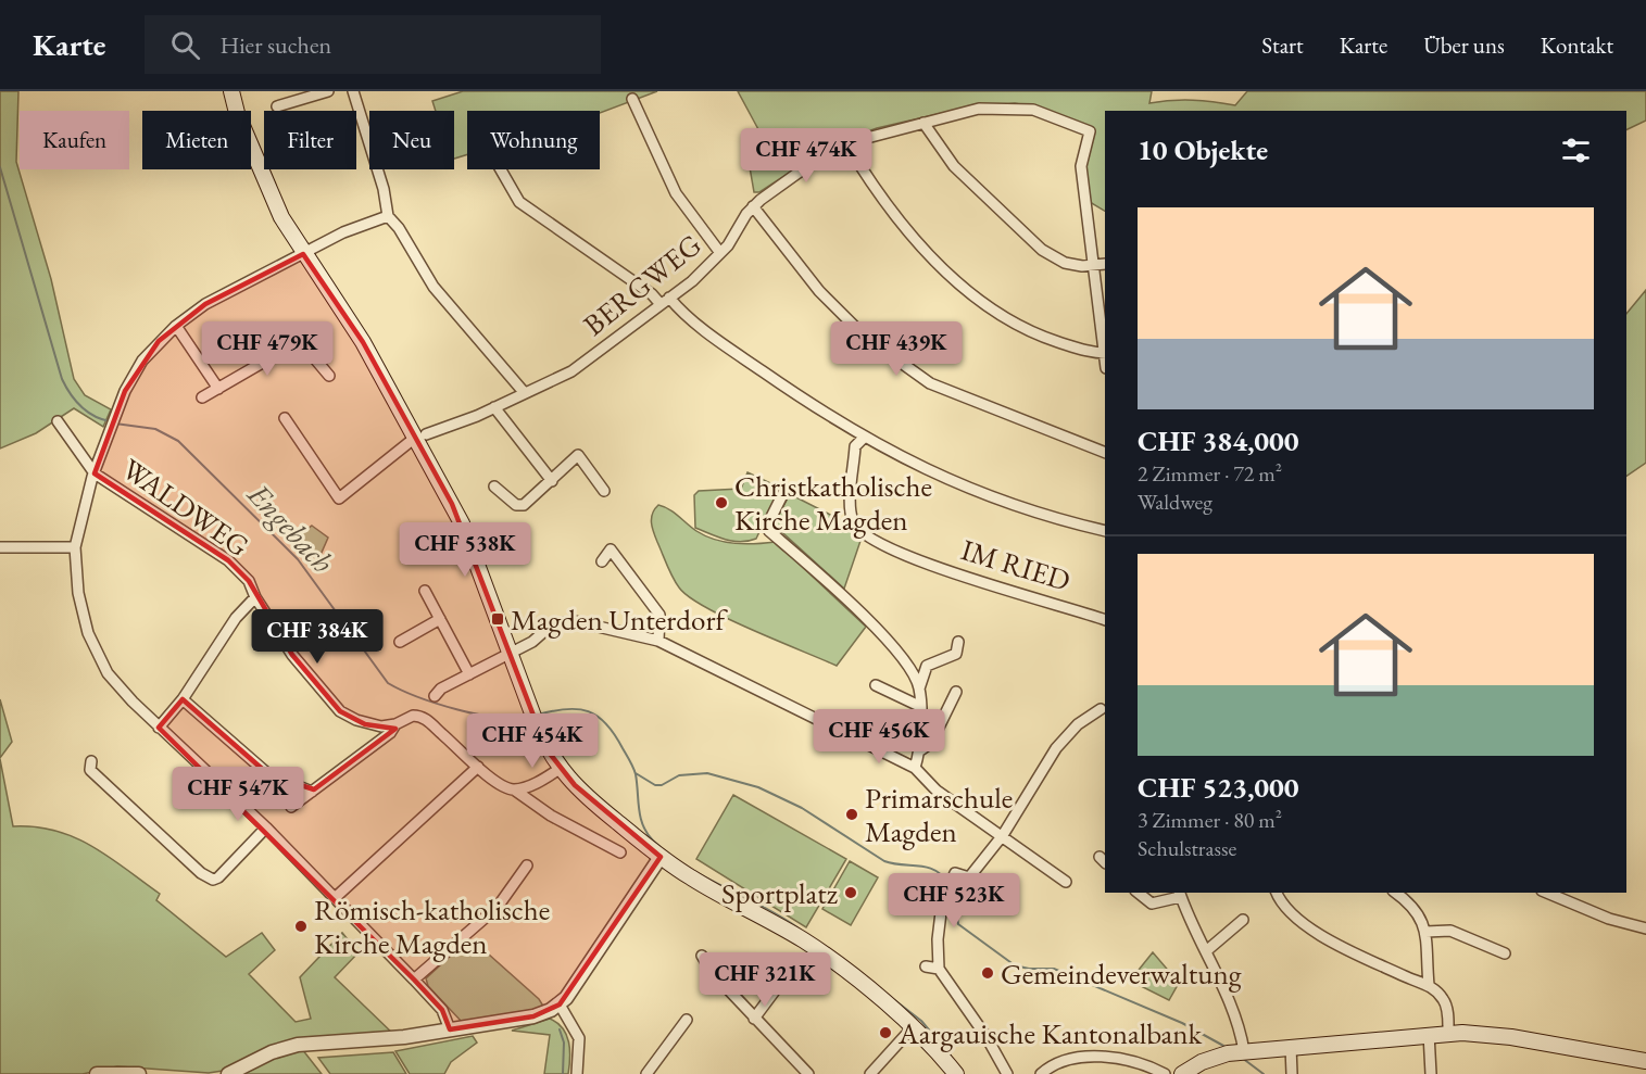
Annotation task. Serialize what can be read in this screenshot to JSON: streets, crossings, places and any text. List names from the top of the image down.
{
  "streets": {
    "street": ["BERGWEG", "WALDWEG", "IM RIED"]
  },
  "water": ["Engebach"],
  "places": {
    "other": [
      "Christkatholische Kirche Magden",
      "Primarschule Magden",
      "Sportplatz",
      "Römisch-katholische Kirche Magden",
      "Gemeindeverwaltung",
      "Aargauische Kantonalbank"
    ],
    "transit": ["Magden Unterdorf"]
  },
  "page": {
    "header": "Karte",
    "search": "Hier suchen",
    "nav": [
      "Start",
      "Karte",
      "Über uns",
      "Kontakt"
    ],
    "chip": [
      "Kaufen",
      "Mieten",
      "Filter",
      "Neu",
      "Wohnung"
    ],
    "heading": "10 Objekte",
    "price": [
      "CHF 474K",
      "CHF 479K",
      "CHF 439K",
      "CHF 538K",
      "CHF 384K",
      "CHF 456K",
      "CHF 454K",
      "CHF 547K",
      "CHF 523K",
      "CHF 321K"
    ],
    "list": [
      {
        "name": "CHF 384,000",
        "note": "2 Zimmer · 72 m² · Waldweg"
      },
      {
        "name": "CHF 523,000",
        "note": "3 Zimmer · 80 m² · Schulstrasse"
      }
    ]
  }
}
